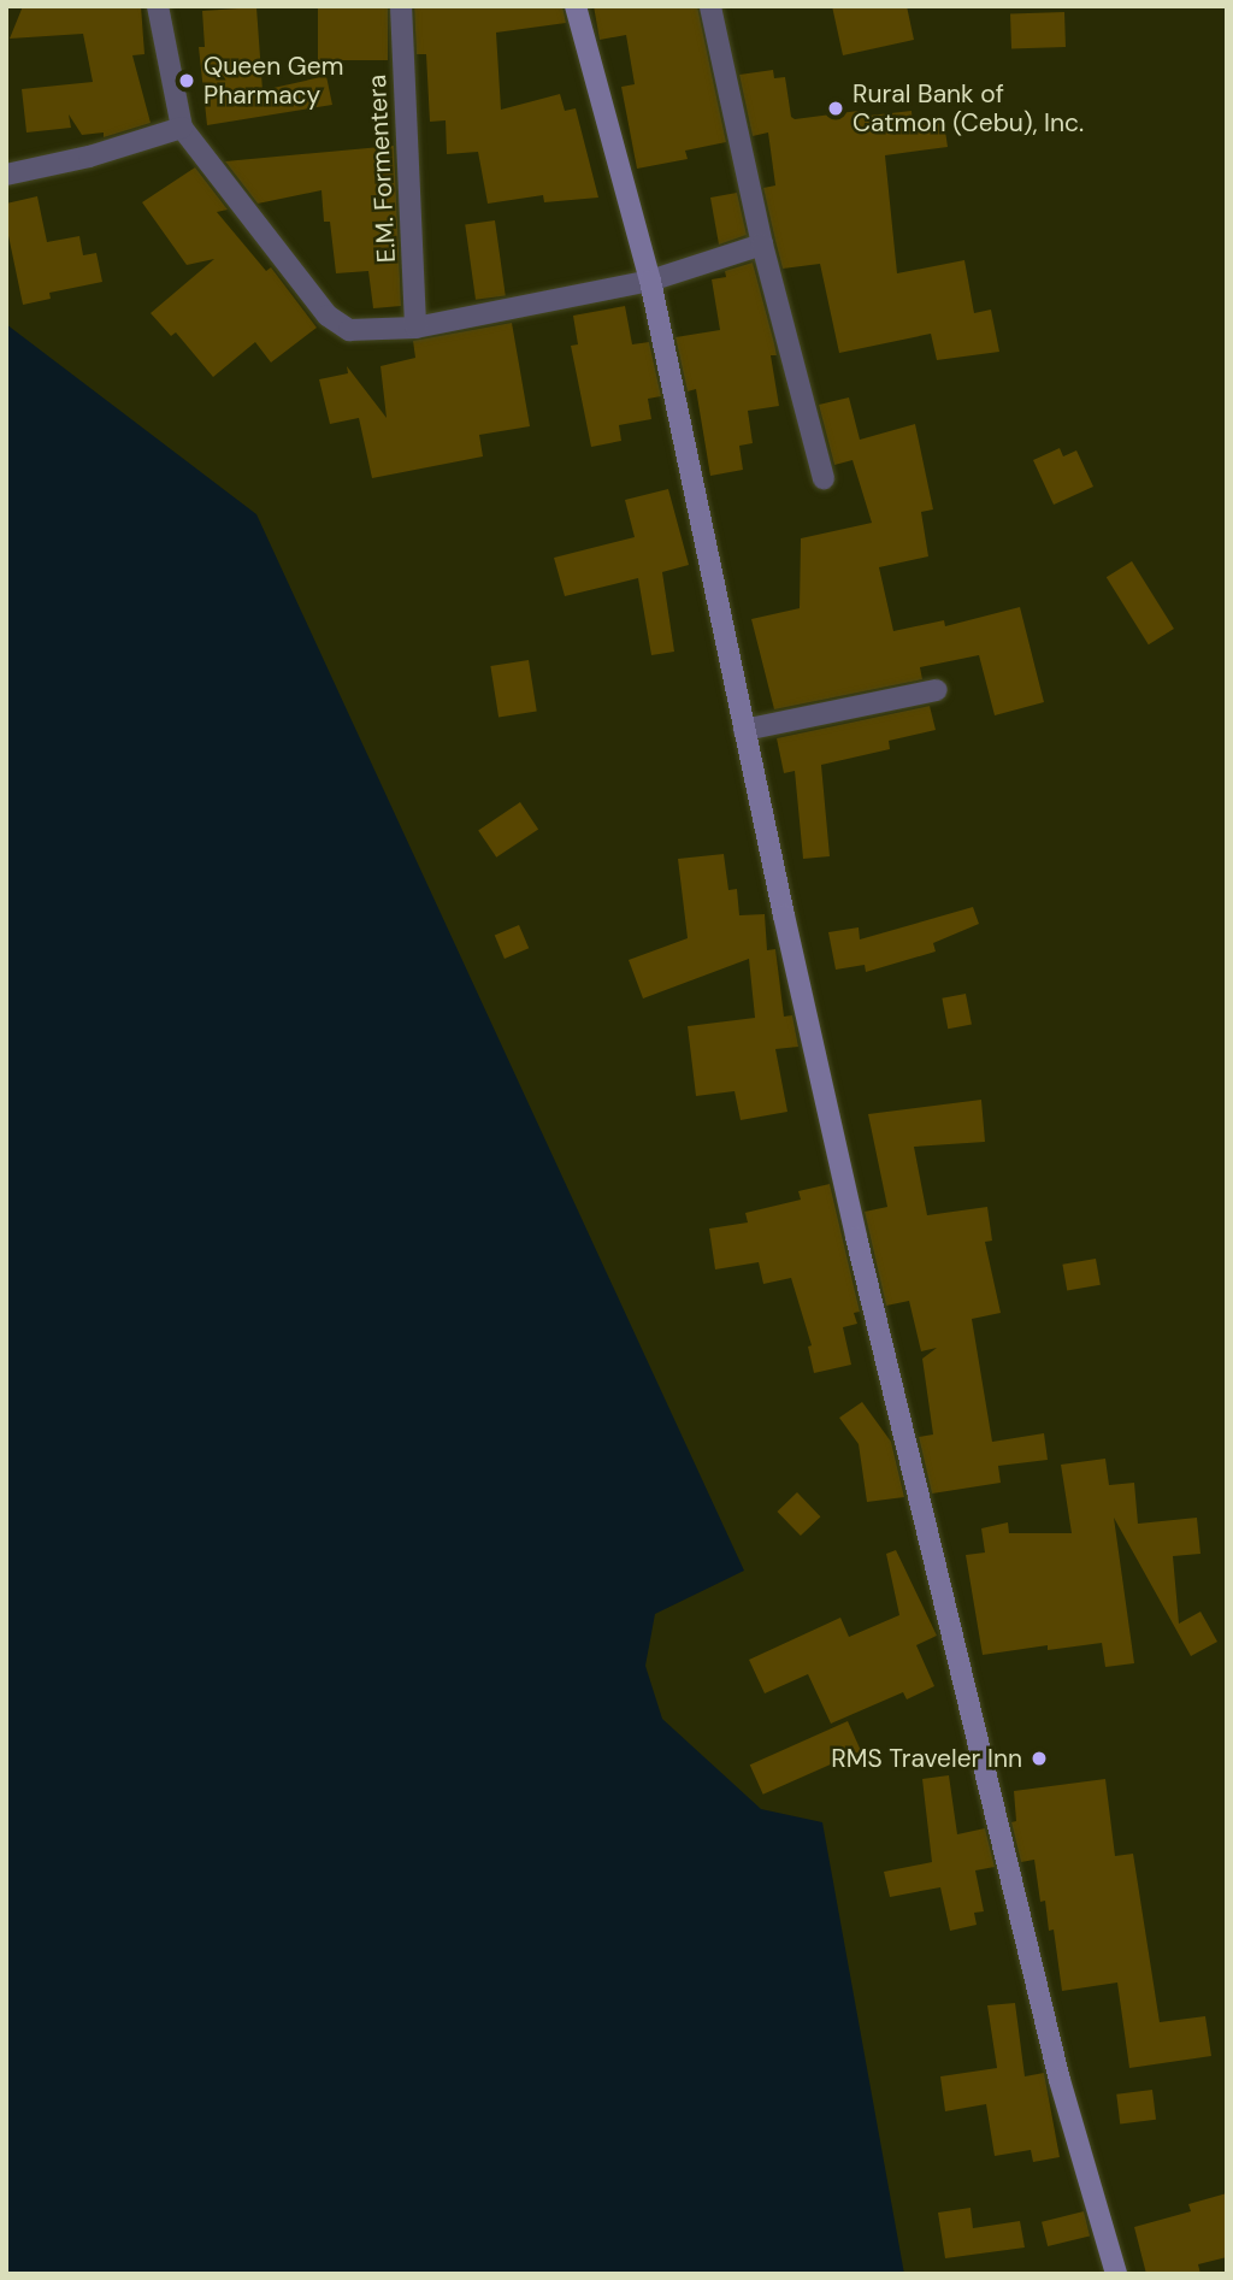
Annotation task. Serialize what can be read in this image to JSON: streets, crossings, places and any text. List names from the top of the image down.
{
  "streets": {
    "street": ["E.M. Formentera"]
  },
  "places": ["Queen Gem Pharmacy", "Rural Bank of Catmon (Cebu), Inc.", "RMS Traveler Inn"]
}
